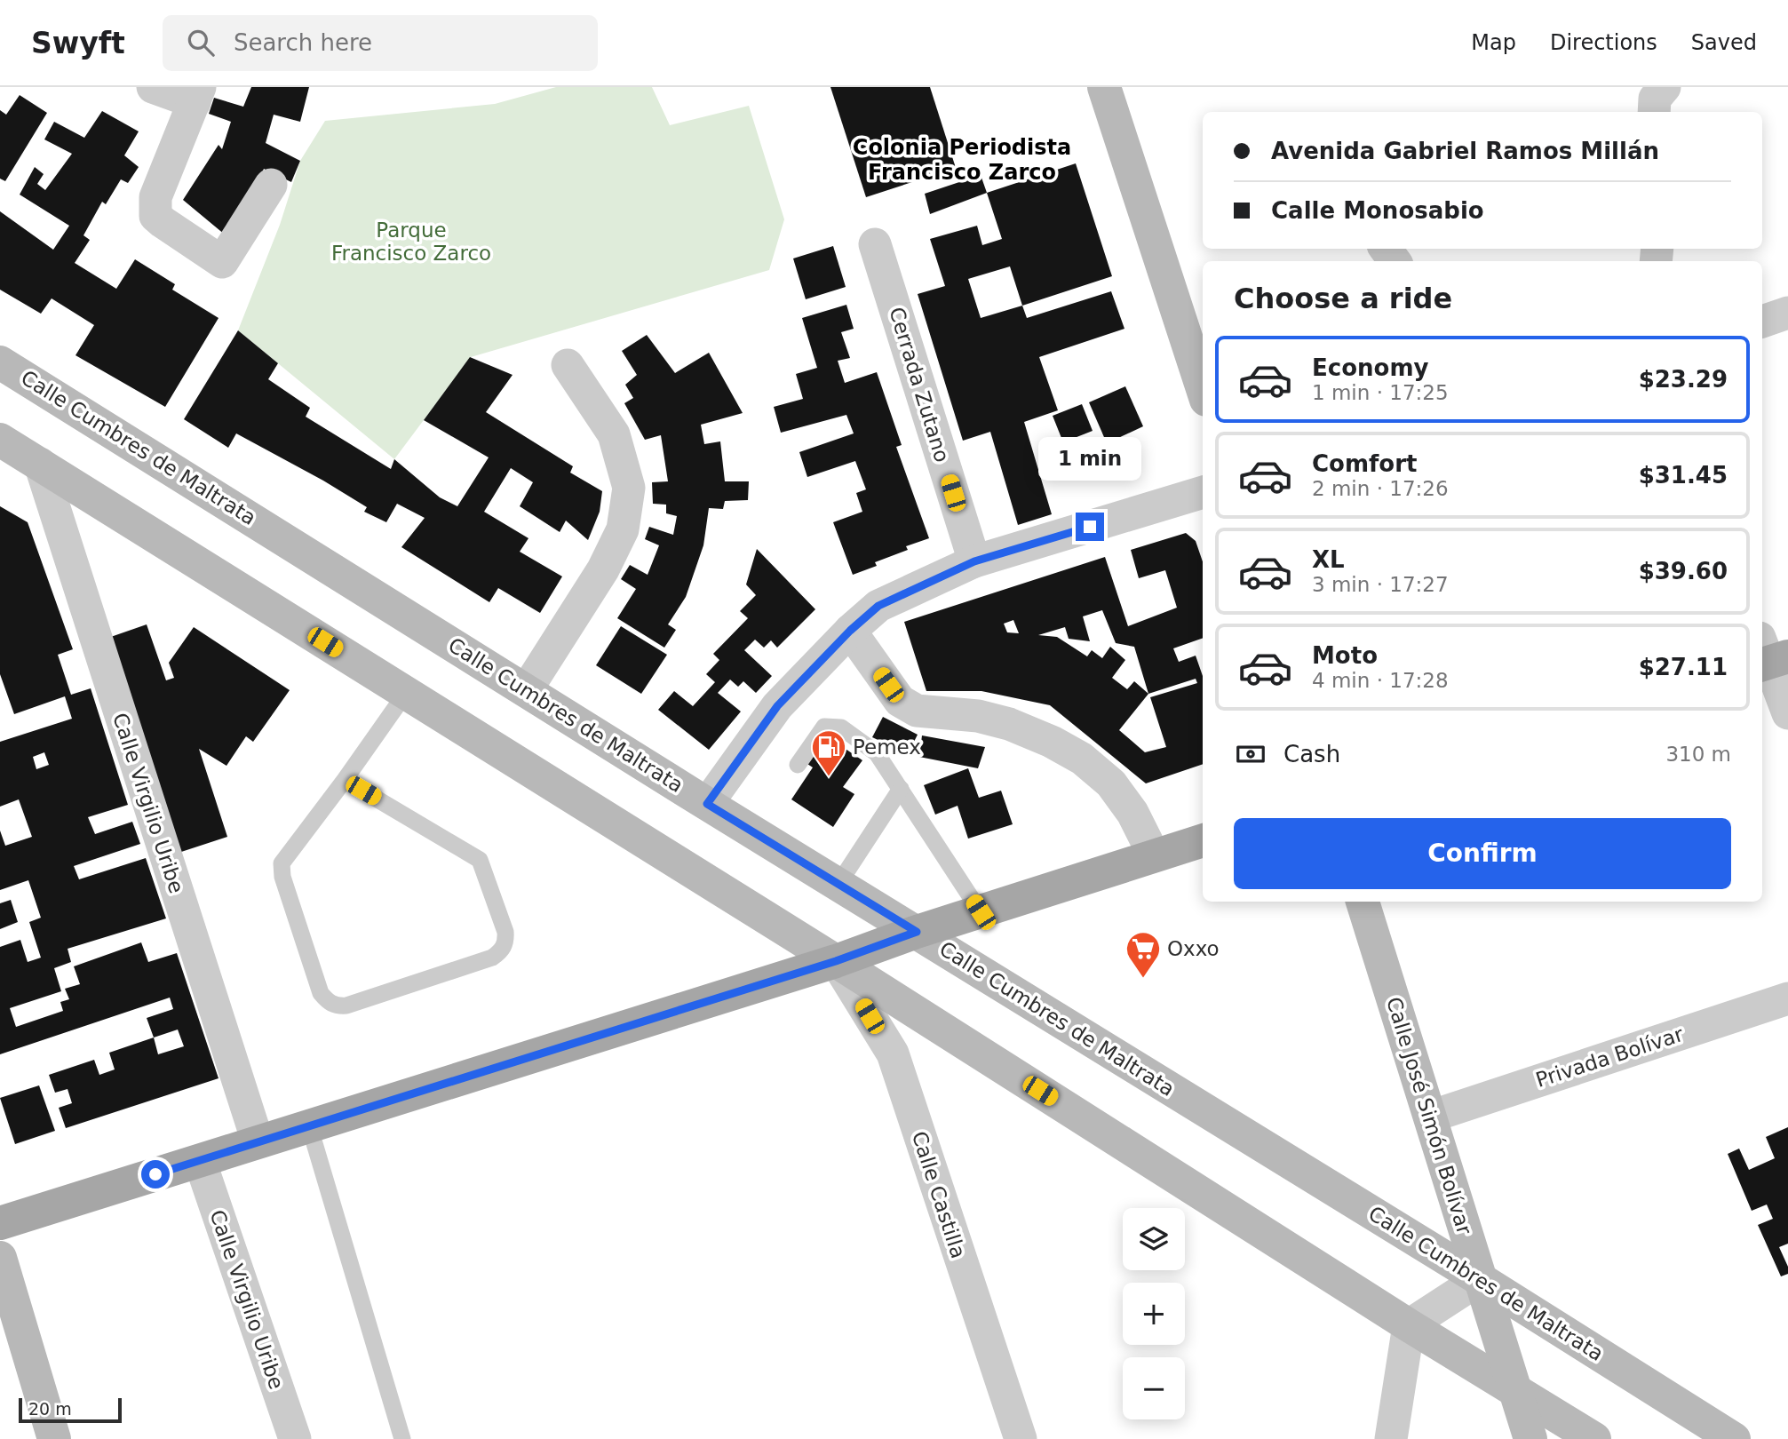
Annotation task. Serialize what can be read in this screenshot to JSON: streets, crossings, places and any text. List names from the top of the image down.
{
  "streets": {
    "main road": ["Calle Cumbres de Maltrata", "Calle José Simón Bolívar"],
    "street": [
      "Cerrada Zutano",
      "Calle Virgilio Uribe",
      "Privada Bolívar",
      "Calle Castilla"
    ]
  },
  "crossings": [
    ["Calle Cumbres de Maltrata", "Calle José Simón Bolívar"],
    ["Privada Bolívar", "Calle José Simón Bolívar"]
  ],
  "districts": ["Colonia Periodista Francisco Zarco"],
  "parks": ["Parque Francisco Zarco"],
  "places": {
    "fuel station": ["Pemex"],
    "supermarket": ["Oxxo"]
  },
  "scale_bar": "20 m",
  "page": {
    "header": "Swyft",
    "search": "Search here",
    "nav": ["Map", "Directions", "Saved"],
    "banner": ["Avenida Gabriel Ramos Millán", "Calle Monosabio"],
    "heading": "Choose a ride",
    "list": [
      {
        "name": "Economy",
        "note": "1 min · 17:25",
        "value": "$23.29"
      },
      {
        "name": "Comfort",
        "note": "2 min · 17:26",
        "value": "$31.45"
      },
      {
        "name": "XL",
        "note": "3 min · 17:27",
        "value": "$39.60"
      },
      {
        "name": "Moto",
        "note": "4 min · 17:28",
        "value": "$27.11"
      }
    ],
    "bubble": "1 min",
    "pay": ["Cash", "310 m"],
    "buttons": "Confirm",
    "map_buttons": ["+", "−"],
    "scale": "20 m"
  }
}
